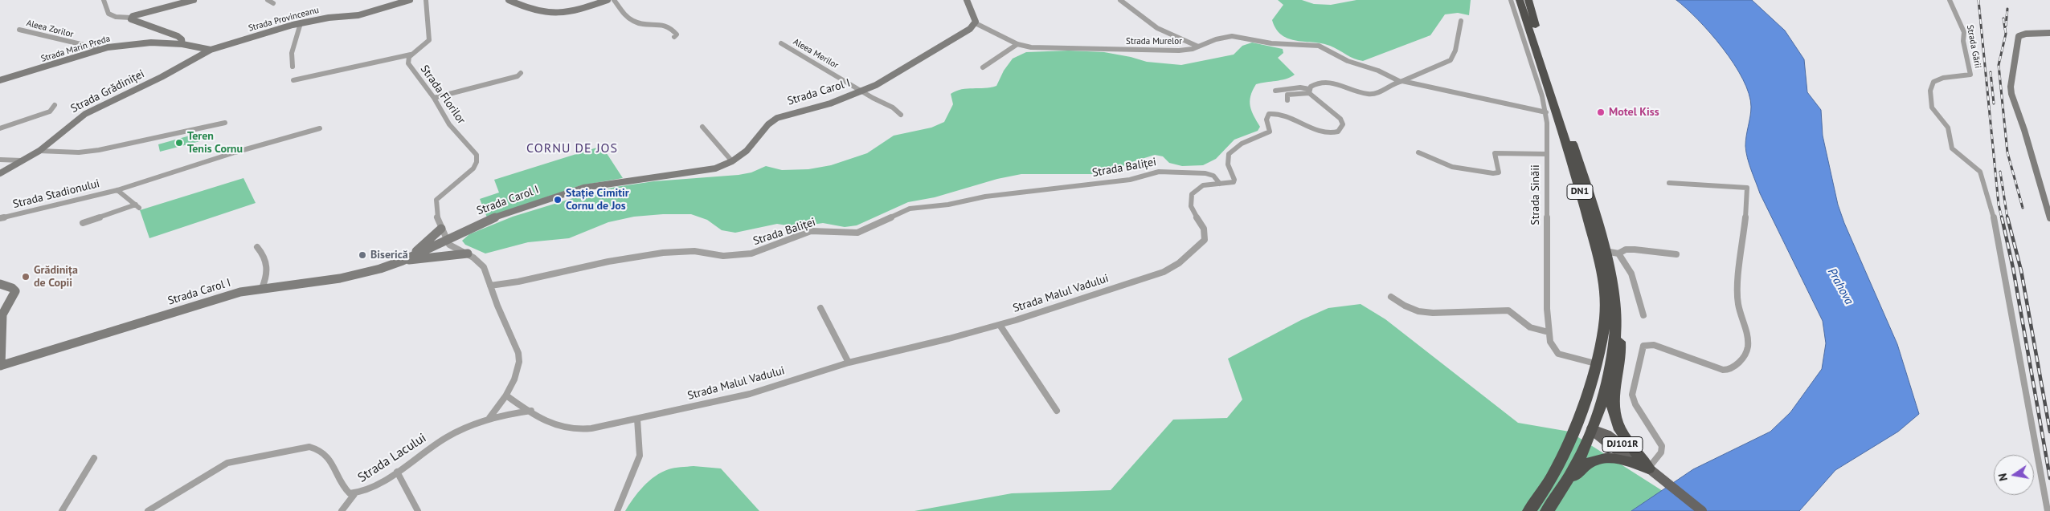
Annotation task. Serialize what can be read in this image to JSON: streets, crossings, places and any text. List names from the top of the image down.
{
  "streets": {
    "highway": ["DN1"],
    "main road": ["DJ101R"],
    "street": [
      "Strada Provinceanu",
      "Aleea Zorilor",
      "Strada Murelor",
      "Strada Gării",
      "Strada Marin Preda",
      "Aleea Merilor",
      "Strada Grădiniței",
      "Strada Carol I",
      "Strada Florilor",
      "Strada Baliței",
      "Strada Stadionului",
      "Strada Sinăii",
      "Strada Malul Vadului",
      "Strada Lacului"
    ]
  },
  "crossings": [
    ["Strada Provinceanu", "Strada Marin Preda"],
    ["Strada Provinceanu", "Strada Grădiniței"],
    ["Aleea Zorilor", "Strada Marin Preda"],
    ["Strada Murelor", "Strada Carol I"],
    ["Strada Murelor", "Strada Sinăii"],
    ["Strada Marin Preda", "Strada Grădiniței"],
    ["Aleea Merilor", "Strada Carol I"],
    ["Strada Carol I", "Strada Florilor"],
    ["Strada Baliței", "Strada Malul Vadului"],
    ["DN1", "Strada Sinăii"],
    ["DN1", "DJ101R"]
  ],
  "districts": ["CORNU DE JOS"],
  "water": ["Prahova"],
  "places": [
    "Motel Kiss",
    "Teren Tenis Cornu",
    "Stație Cimitir Cornu de Jos",
    "Biserică",
    "Grădinița de Copii"
  ],
  "north": "left"
}
